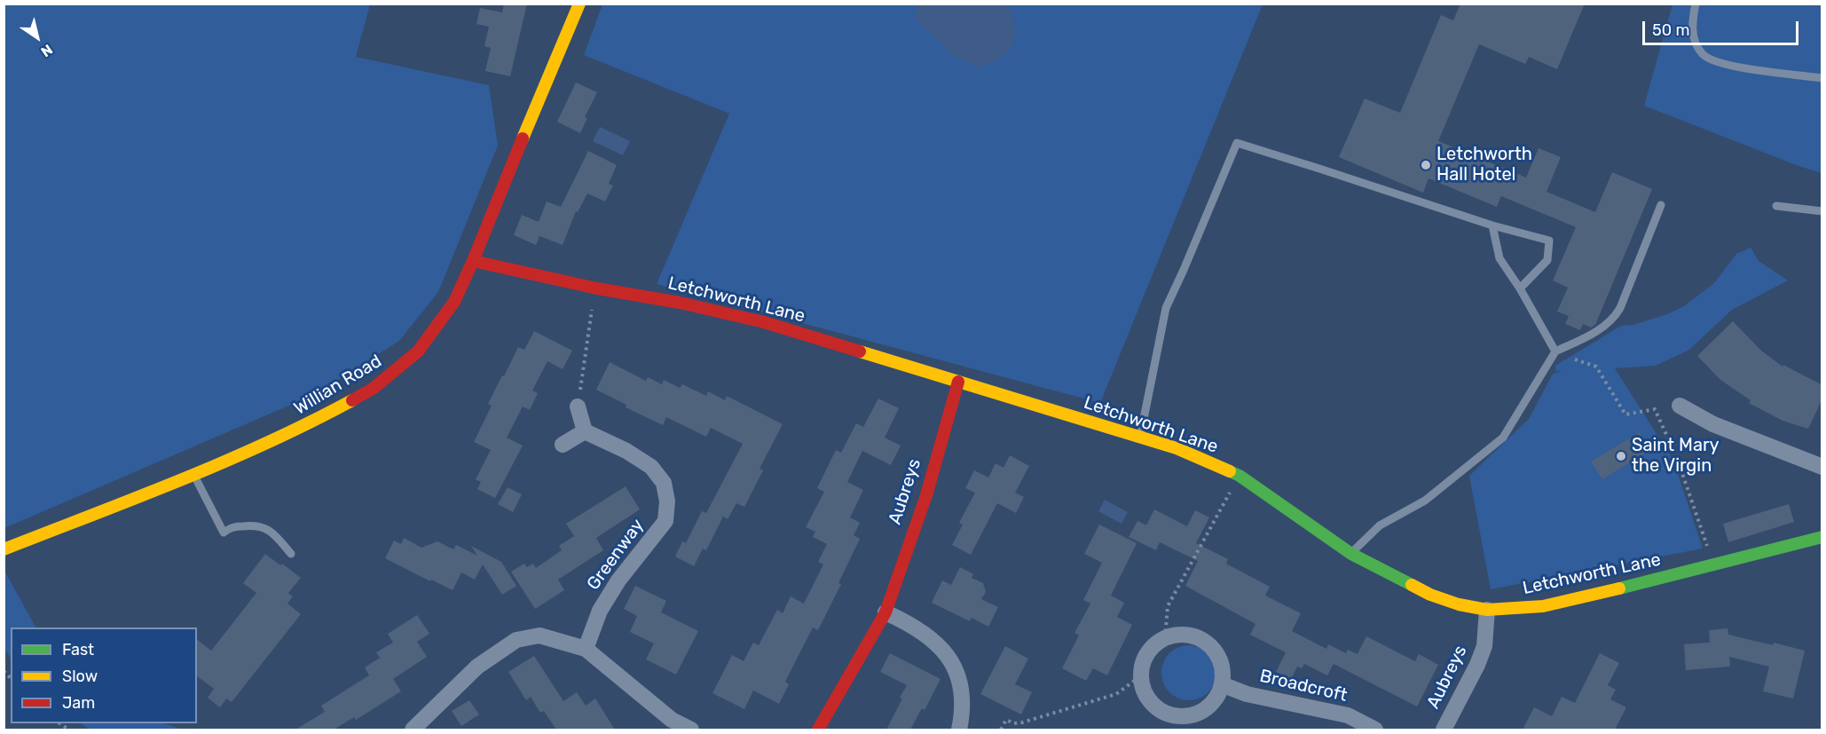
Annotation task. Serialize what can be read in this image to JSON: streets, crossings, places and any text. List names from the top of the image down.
{
  "streets": {
    "street": [
      "Letchworth Lane",
      "Willian Road",
      "Aubreys",
      "Greenway",
      "Broadcroft"
    ]
  },
  "crossings": [
    ["Letchworth Lane", "Willian Road"],
    ["Letchworth Lane", "Aubreys"]
  ],
  "places": ["Letchworth Hall Hotel", "Saint Mary the Virgin"],
  "legend": ["Fast", "Slow", "Jam"],
  "scale_bar": "50 m",
  "north": "bottom right"
}
